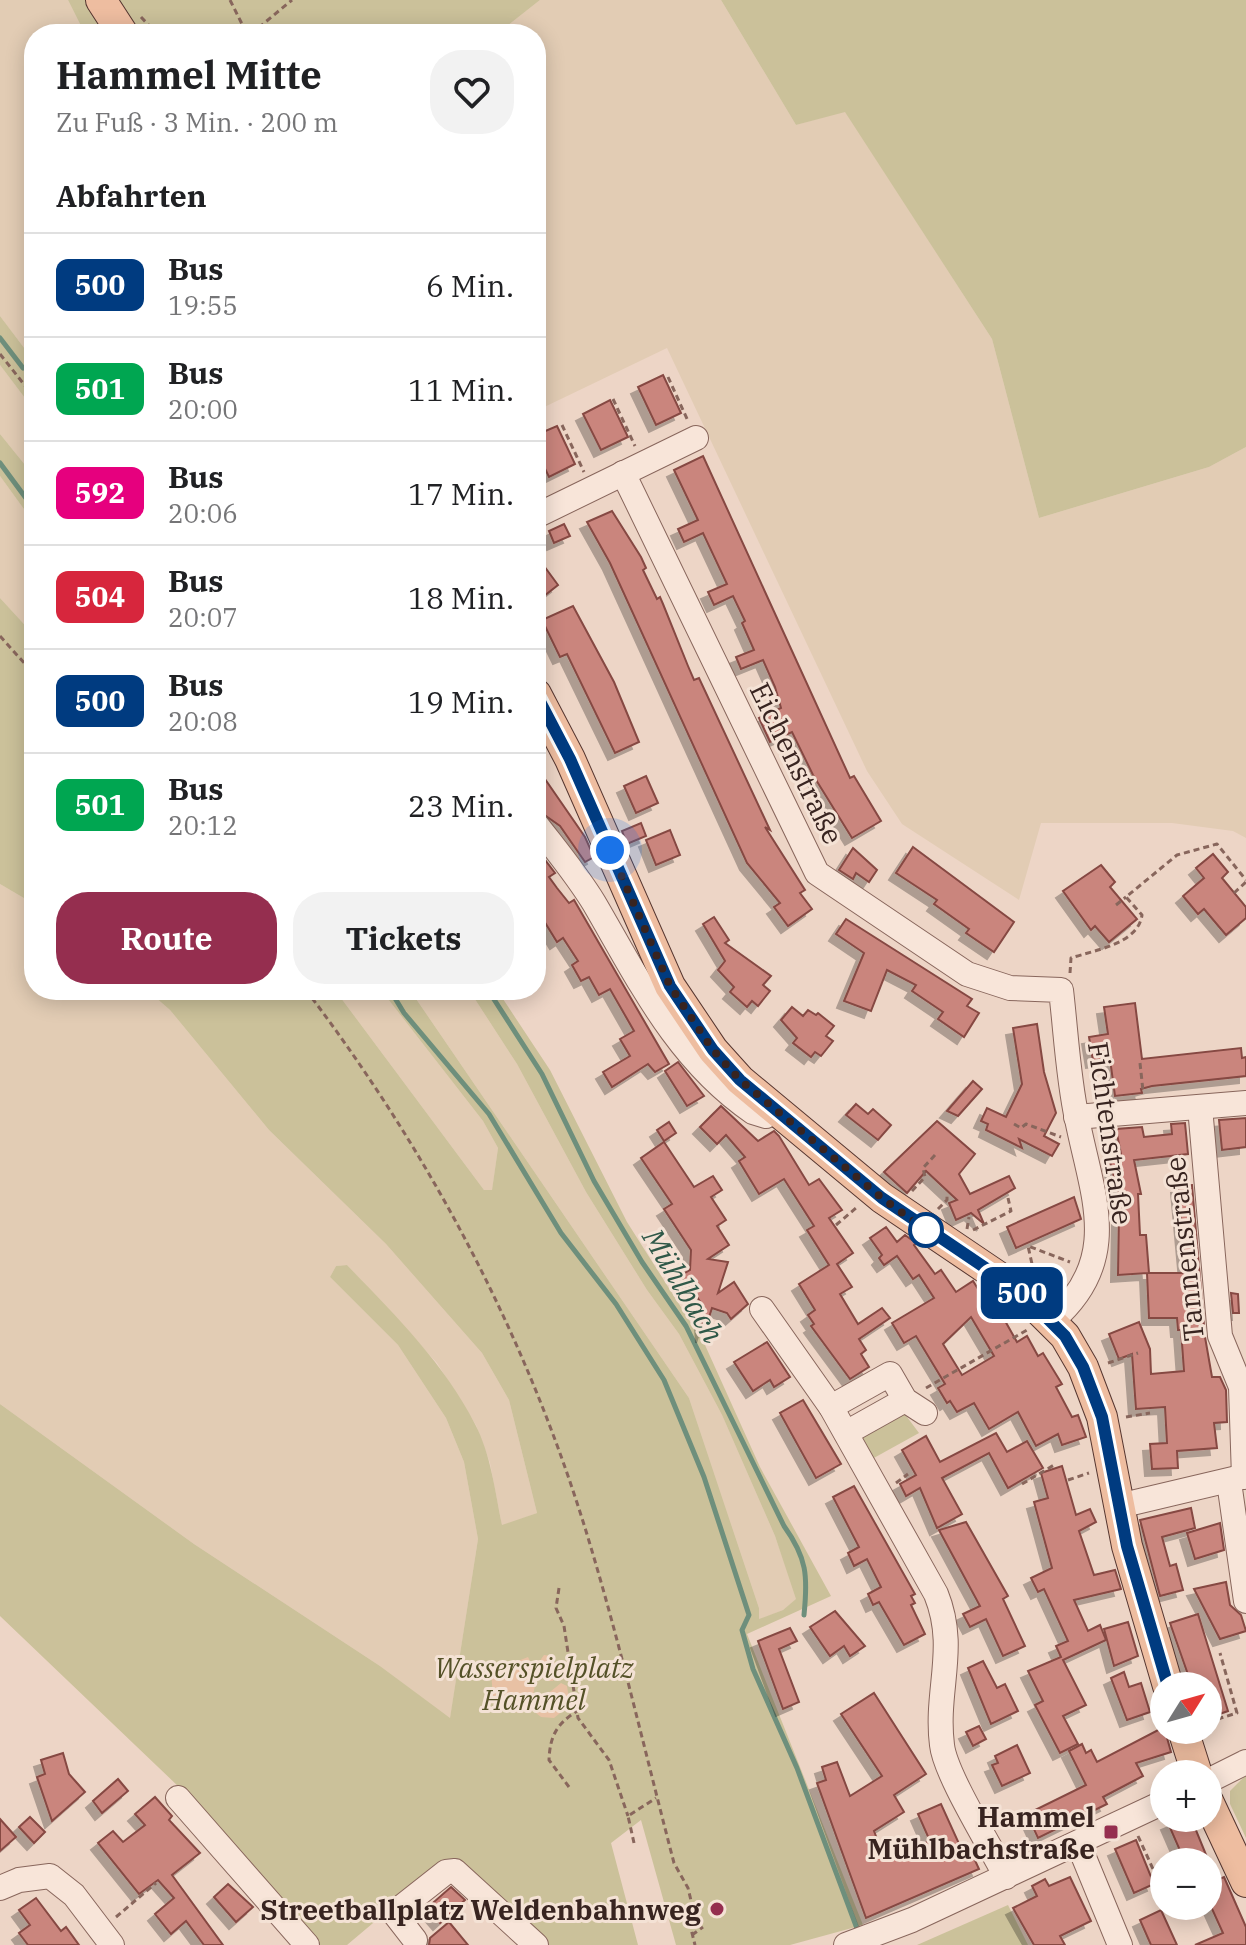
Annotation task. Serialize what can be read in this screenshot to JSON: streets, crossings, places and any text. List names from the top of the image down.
{
  "streets": {
    "street": ["Eichenstraße", "Fichtenstraße", "Tannenstraße"]
  },
  "crossings": [
    ["Eichenstraße", "Fichtenstraße"]
  ],
  "water": ["Mühlbach"],
  "parks": ["Wasserspielplatz Hammel"],
  "places": {
    "transit": ["Hammel Mühlbachstraße"],
    "other": ["Streetballplatz Weldenbahnweg"]
  },
  "lines": ["bus line 500"],
  "north": "top right",
  "page": {
    "on_map": "500",
    "heading": [
      ["Hammel Mitte", "Zu Fuß · 3 Min. · 200 m"],
      "Abfahrten"
    ],
    "list": [
      {
        "mark": "500",
        "name": "Bus",
        "note": "19:55",
        "value": "6 Min."
      },
      {
        "mark": "501",
        "name": "Bus",
        "note": "20:00",
        "value": "11 Min."
      },
      {
        "mark": "592",
        "name": "Bus",
        "note": "20:06",
        "value": "17 Min."
      },
      {
        "mark": "504",
        "name": "Bus",
        "note": "20:07",
        "value": "18 Min."
      },
      {
        "mark": "500",
        "name": "Bus",
        "note": "20:08",
        "value": "19 Min."
      },
      {
        "mark": "501",
        "name": "Bus",
        "note": "20:12",
        "value": "23 Min."
      }
    ],
    "buttons": ["Route", "Tickets"],
    "map_buttons": ["+", "−"]
  }
}
